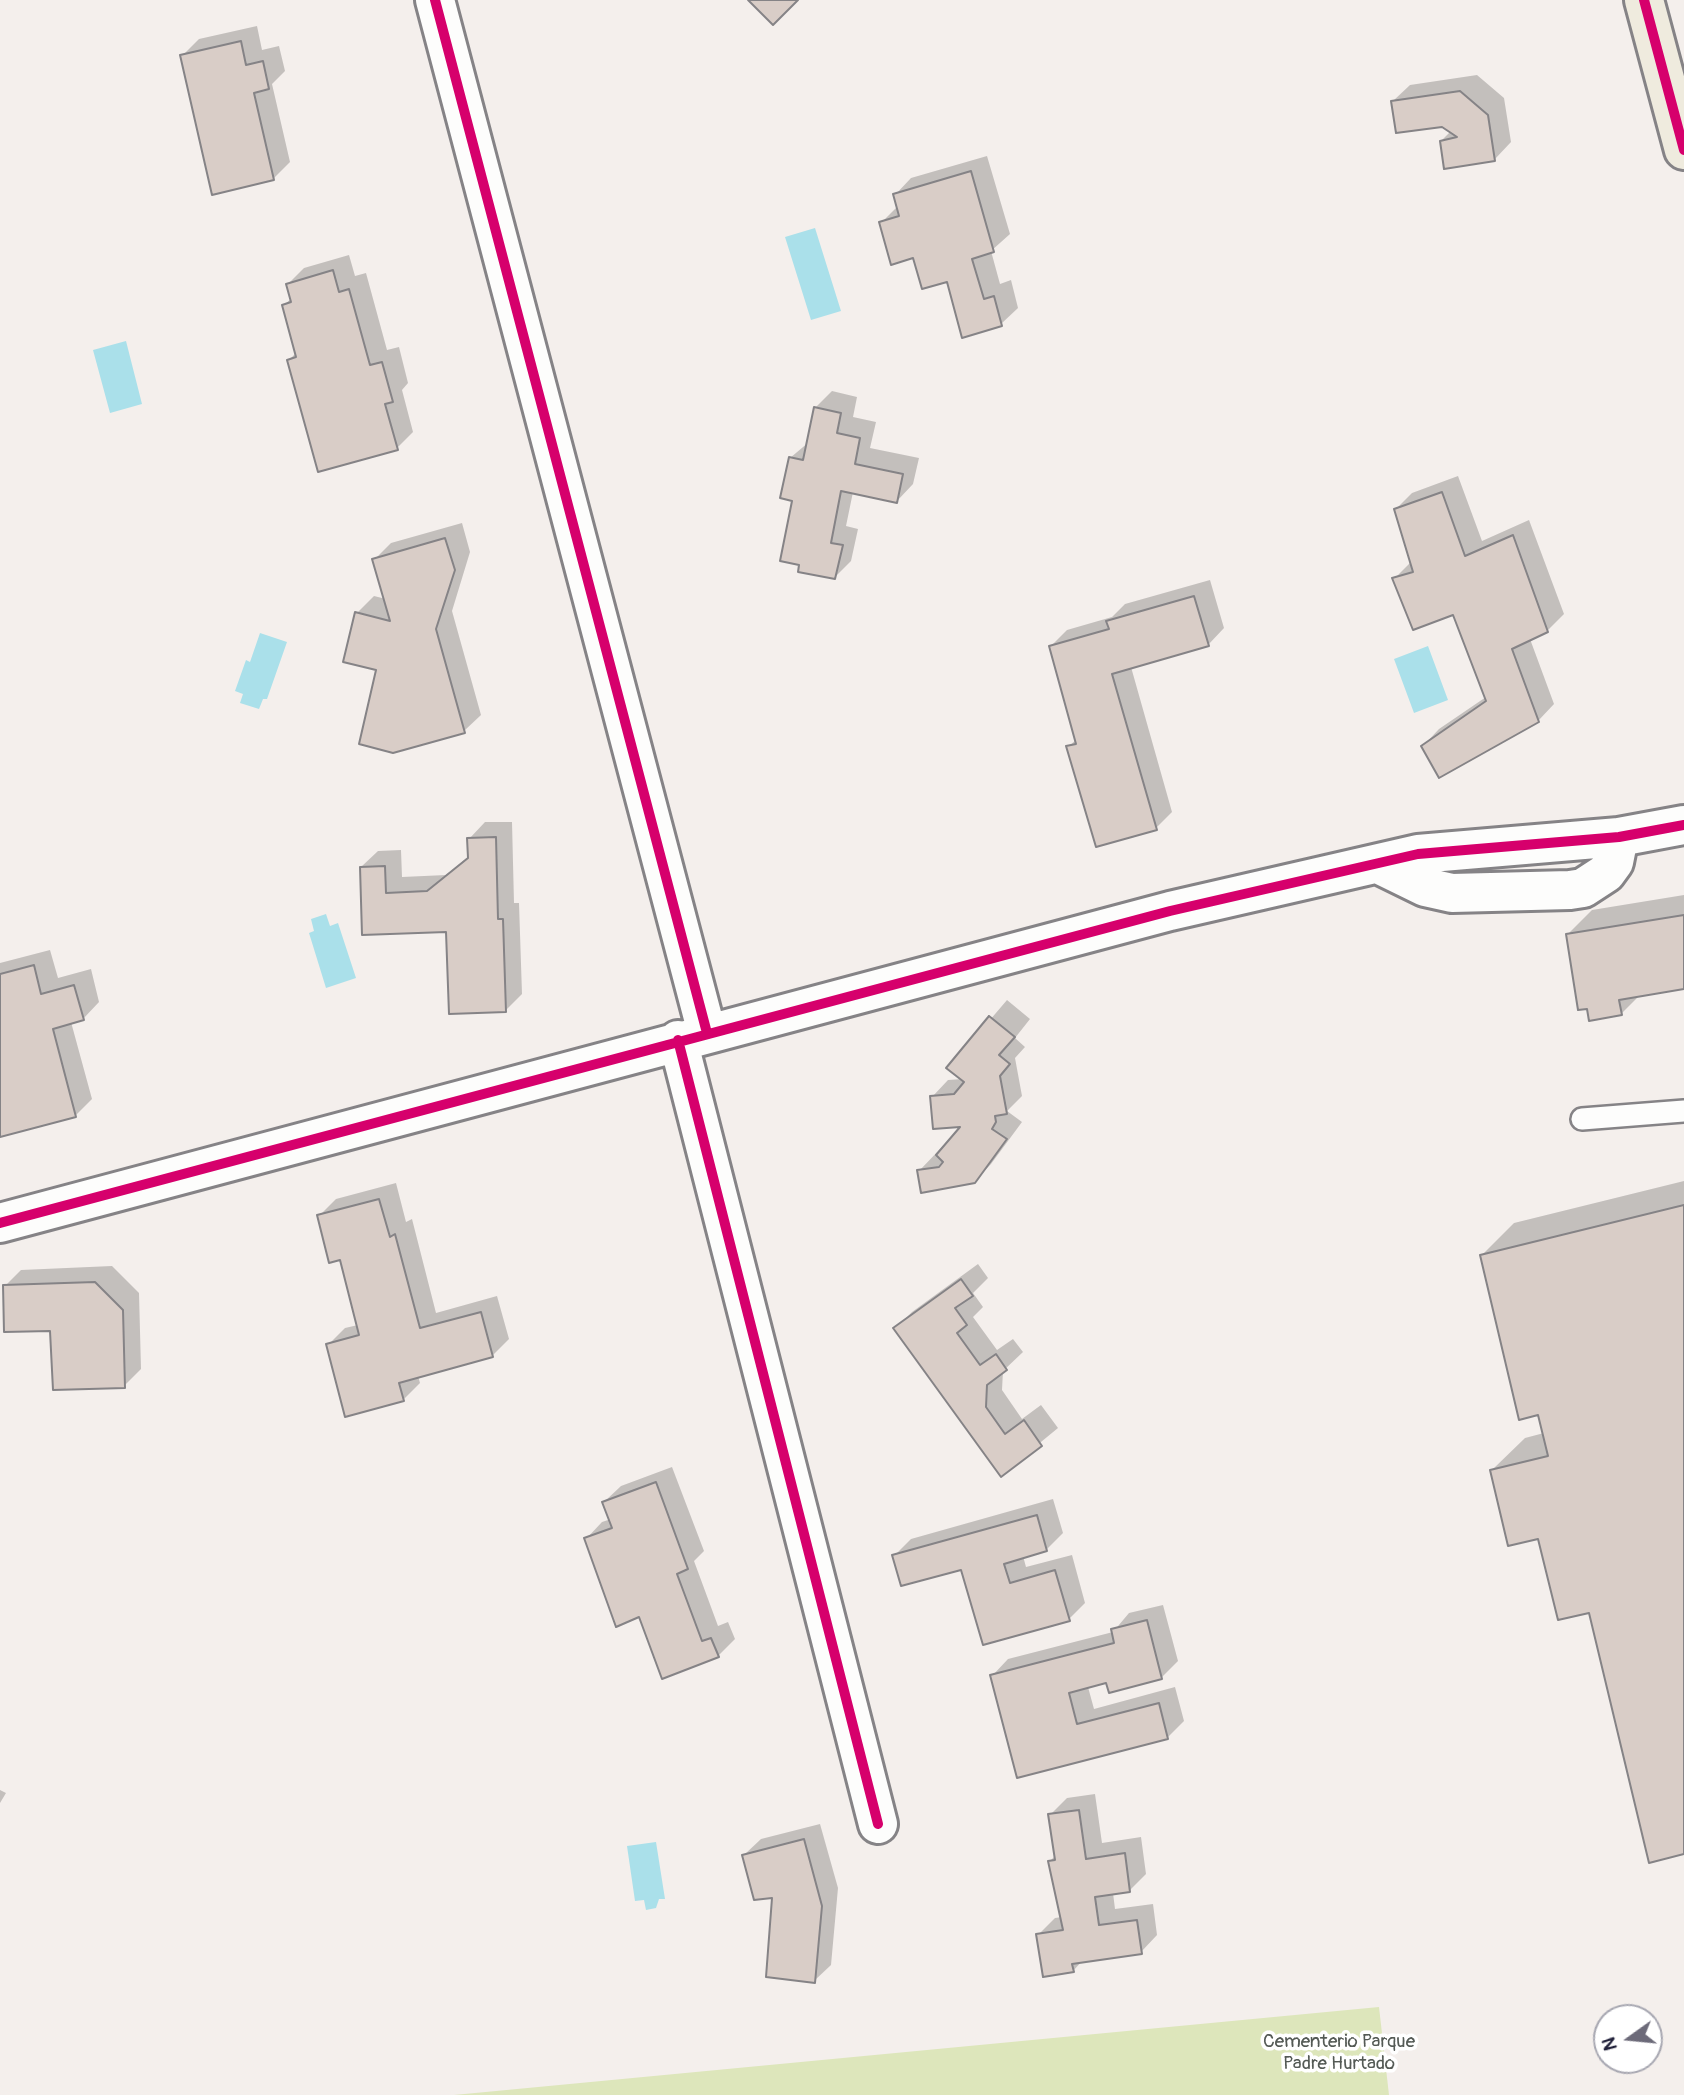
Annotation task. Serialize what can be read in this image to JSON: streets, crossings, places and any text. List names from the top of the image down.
{
  "parks": ["Cementerio Parque Padre Hurtado"],
  "north": "left"
}
